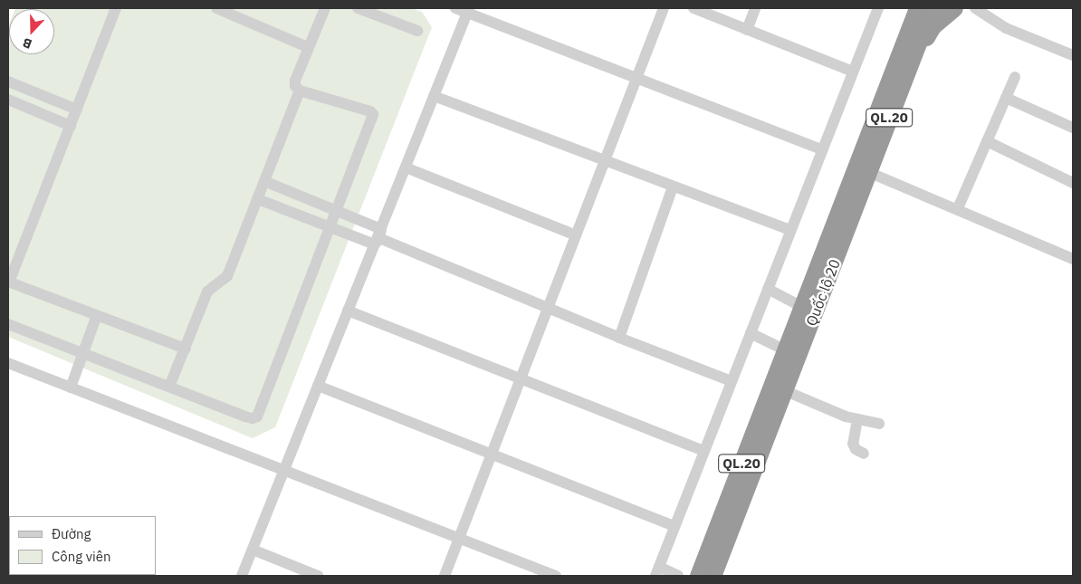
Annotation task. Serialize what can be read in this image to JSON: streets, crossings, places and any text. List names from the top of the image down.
{
  "streets": {
    "highway": ["QL.20", "Quốc lộ 20"]
  },
  "crossings": [
    ["QL.20", "Quốc lộ 20"]
  ],
  "legend": ["Đường", "Công viên"],
  "north": "bottom"
}
